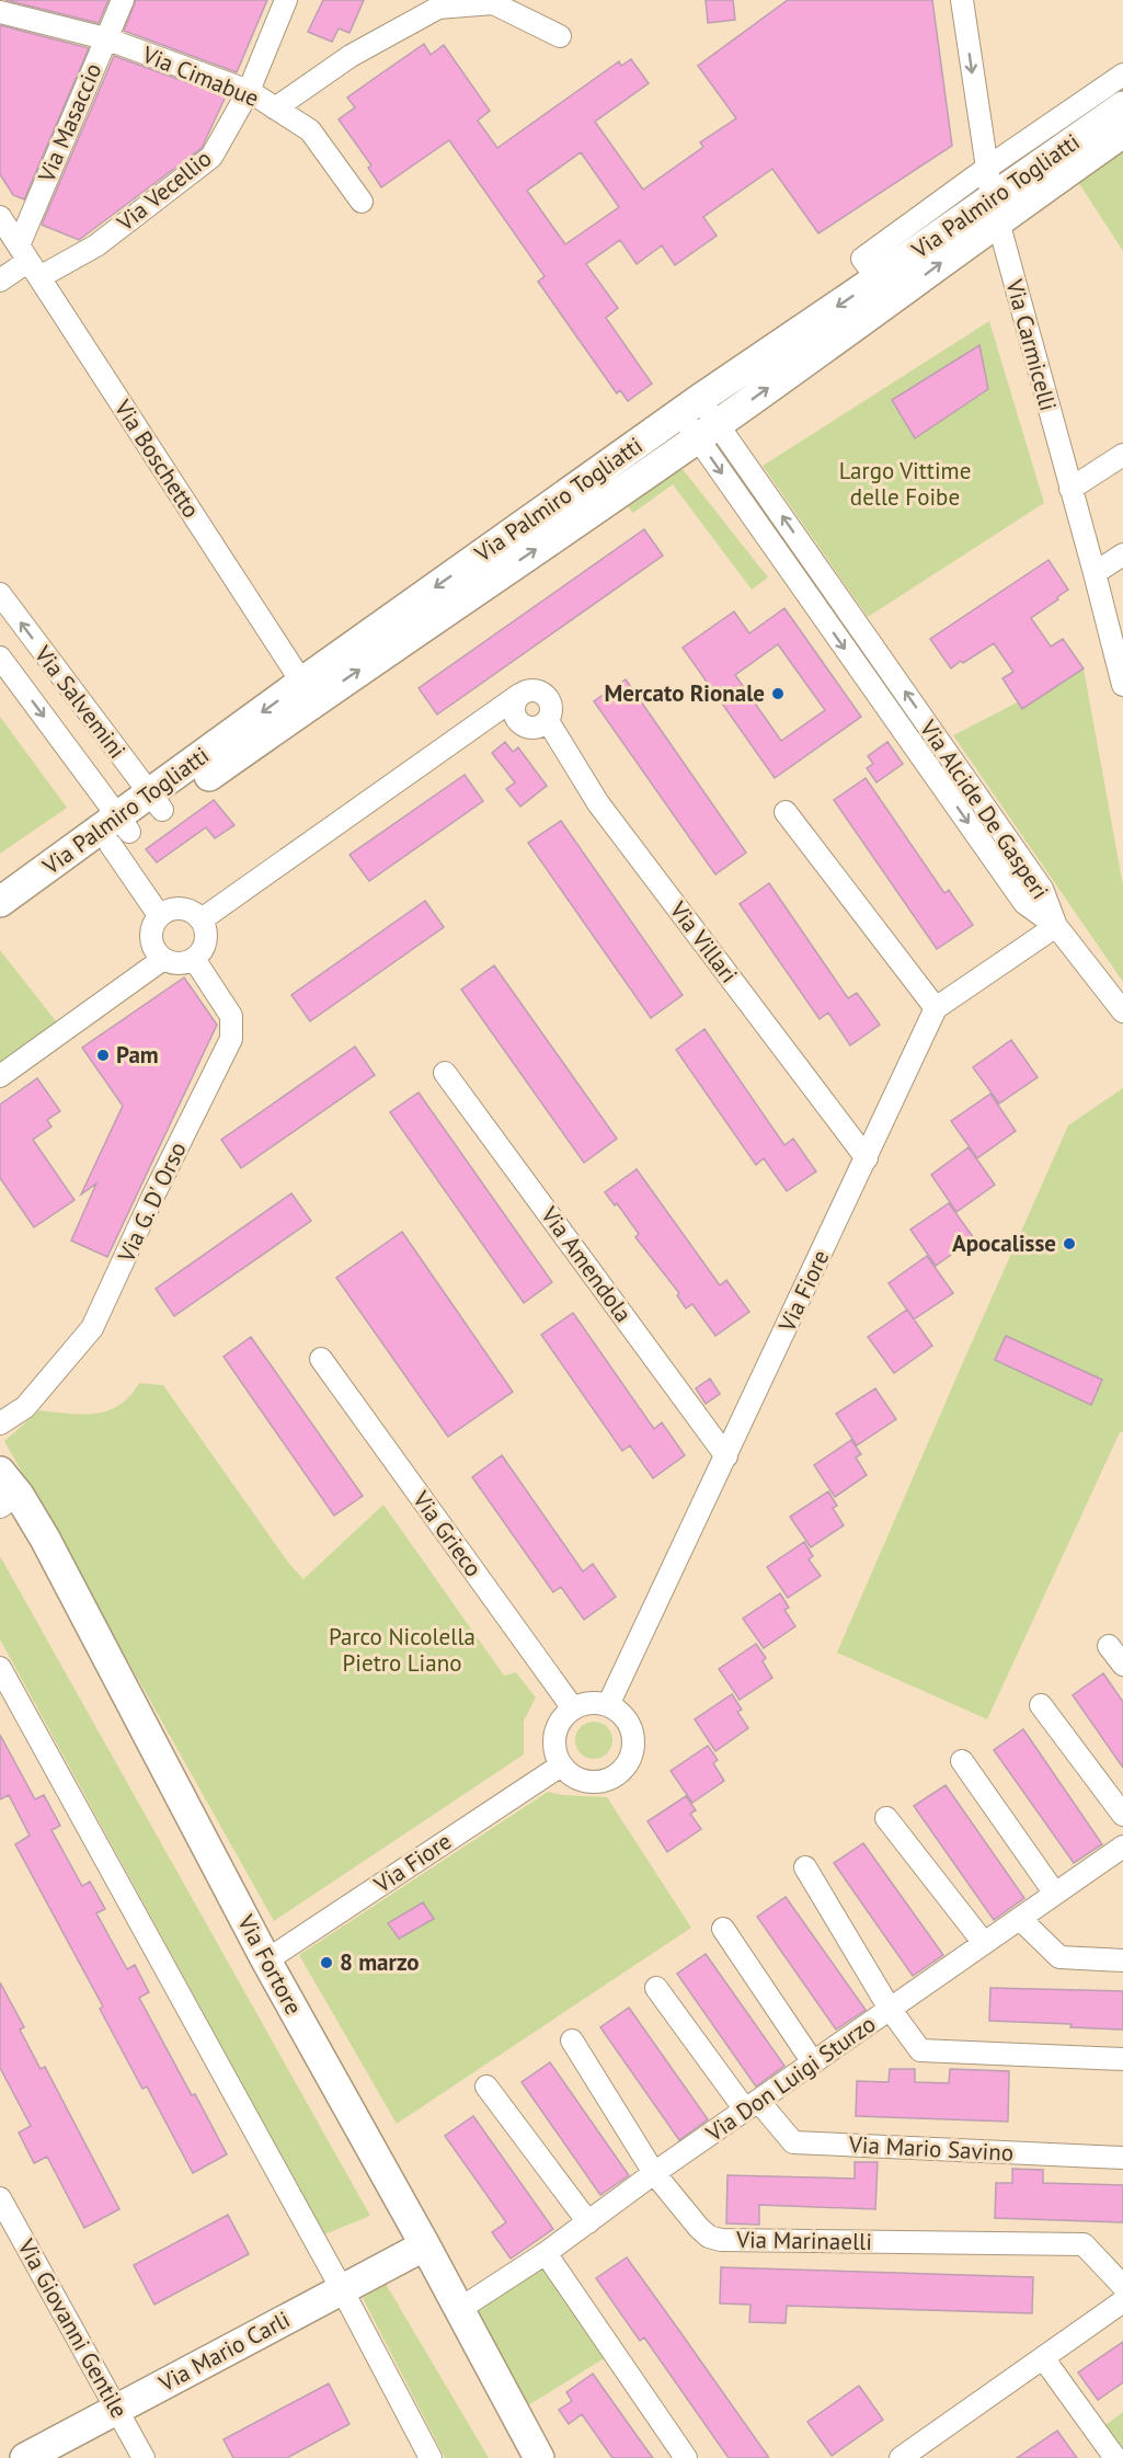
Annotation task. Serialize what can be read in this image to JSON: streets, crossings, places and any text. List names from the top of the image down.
{
  "streets": {
    "street": [
      "Via Cimabue",
      "Via Masaccio",
      "Via Vecellio",
      "Via Palmiro Togliatti",
      "Via Carmicelli",
      "Via Boschetto",
      "Via Salvemini",
      "Via Alcide De Gasperi",
      "Via Villari",
      "Via G. D' Orso",
      "Via Amendola",
      "Via Fiore",
      "Via Grieco",
      "Via Fortore",
      "Via Don Luigi Sturzo",
      "Via Mario Savino",
      "Via Marinaelli",
      "Via Giovanni Gentile",
      "Via Mario Carli"
    ]
  },
  "crossings": [
    ["Via Cimabue", "Via Masaccio"],
    ["Via Cimabue", "Via Vecellio"],
    ["Via Masaccio", "Via Vecellio"],
    ["Via Masaccio", "Via Boschetto"],
    ["Via Vecellio", "Via Boschetto"],
    ["Via Palmiro Togliatti", "Via Carmicelli"],
    ["Via Palmiro Togliatti", "Via Boschetto"],
    ["Via Palmiro Togliatti", "Via Salvemini"],
    ["Via Palmiro Togliatti", "Via Alcide De Gasperi"],
    ["Via Villari", "Via G. D' Orso"],
    ["Via Villari", "Via Fiore"],
    ["Via Amendola", "Via Fiore"],
    ["Via Fiore", "Via Grieco"],
    ["Via Fiore", "Via Fortore"],
    ["Via Fortore", "Via Don Luigi Sturzo"],
    ["Via Fortore", "Via Mario Carli"],
    ["Via Don Luigi Sturzo", "Via Mario Savino"],
    ["Via Don Luigi Sturzo", "Via Marinaelli"],
    ["Via Giovanni Gentile", "Via Mario Carli"]
  ],
  "parks": ["Largo Vittime delle Foibe", "Parco Nicolella Pietro Liano"],
  "places": [
    "Mercato Rionale",
    "Pam",
    "Apocalisse",
    "8 marzo"
  ]
}
